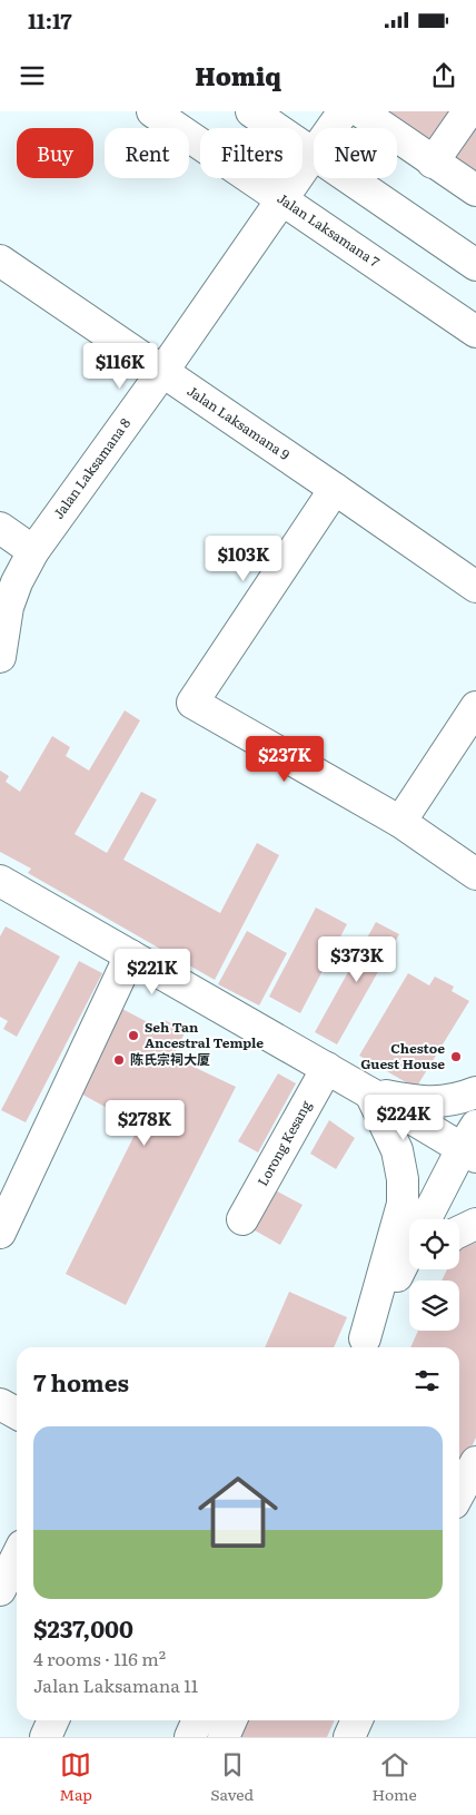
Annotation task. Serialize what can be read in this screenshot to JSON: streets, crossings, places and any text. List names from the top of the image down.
{
  "streets": {
    "street": [
      "Jalan Laksamana 7",
      "Jalan Laksamana 9",
      "Jalan Laksamana 8",
      "Lorong Kesang"
    ]
  },
  "crossings": [
    ["Jalan Laksamana 7", "Jalan Laksamana 8"],
    ["Jalan Laksamana 9", "Jalan Laksamana 8"]
  ],
  "places": ["Seh Tan Ancestral Temple", "Chestoe Guest House", "陈氏宗祠大厦"],
  "page": {
    "status": "11:17",
    "header": "Homiq",
    "chip": [
      "Buy",
      "Rent",
      "Filters",
      "New"
    ],
    "price": [
      "$116K",
      "$103K",
      "$237K",
      "$373K",
      "$221K",
      "$224K",
      "$278K"
    ],
    "heading": "7 homes",
    "list": [
      {
        "name": "$237,000",
        "note": "4 rooms · 116 m² · Jalan Laksamana 11"
      }
    ],
    "tabs": ["Map", "Saved", "Home"]
  }
}
